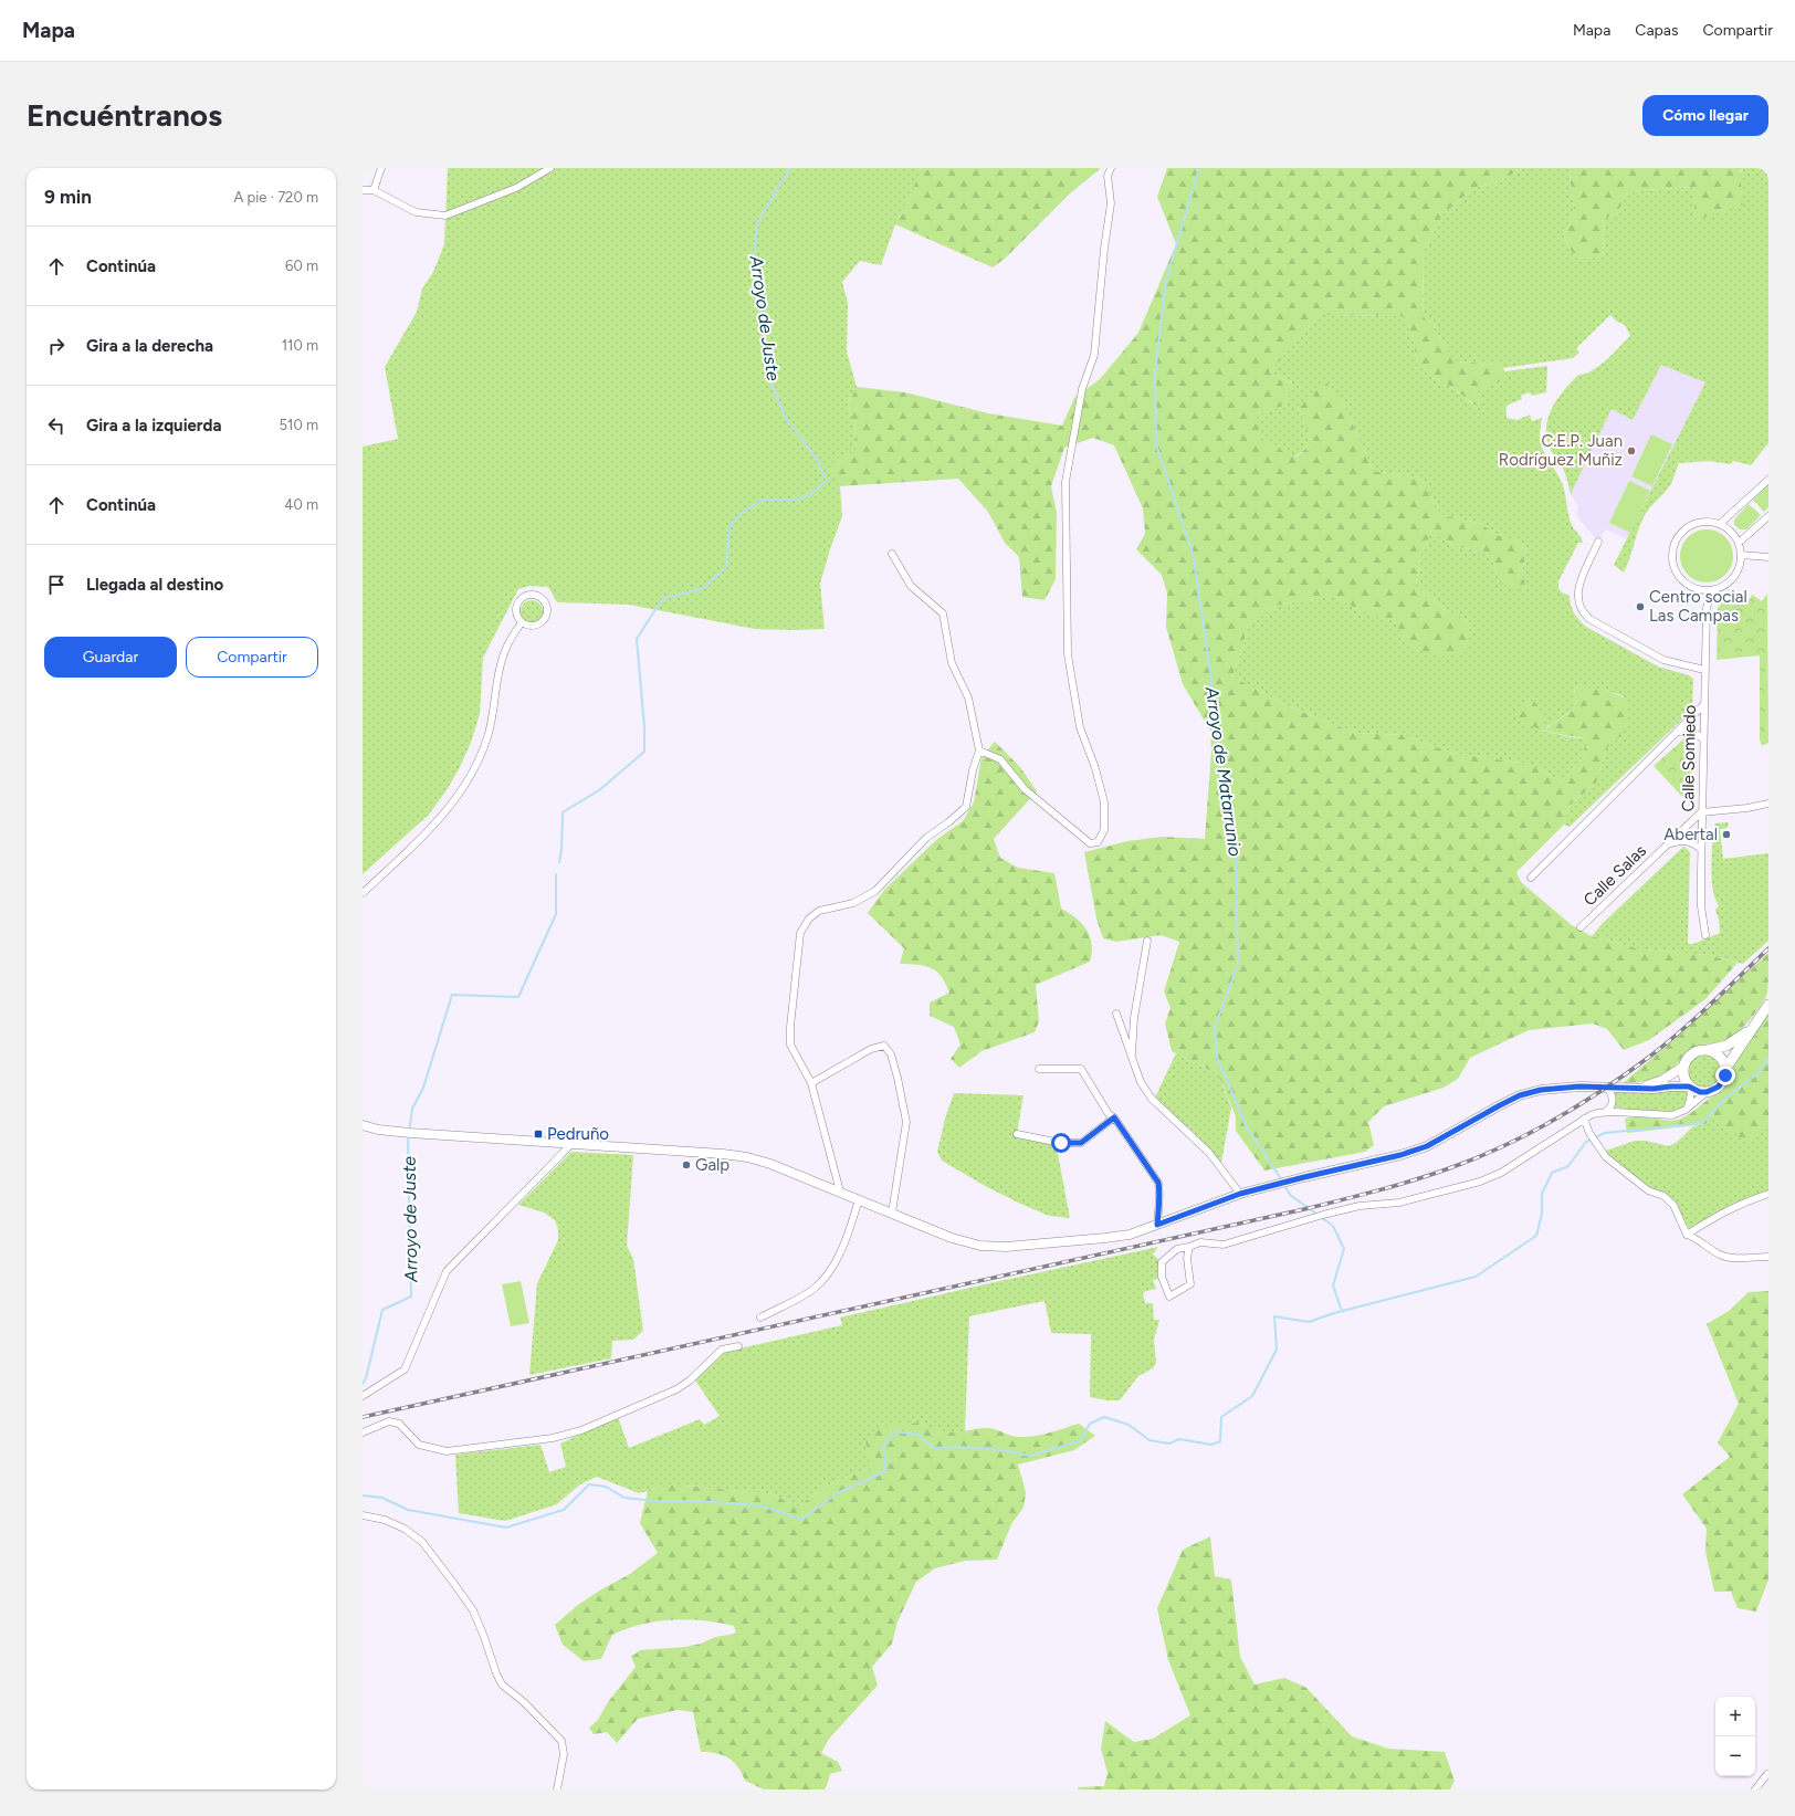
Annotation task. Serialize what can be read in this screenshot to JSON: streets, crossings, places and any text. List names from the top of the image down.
{
  "streets": {
    "street": ["Calle Somiedo", "Calle Salas"]
  },
  "crossings": [
    ["Calle Somiedo", "Calle Salas"]
  ],
  "water": ["Arroyo de Juste", "Arroyo de Matarrunio"],
  "places": {
    "other": [
      "C.E.P. Juan Rodríguez Muñiz",
      "Centro social Las Campas",
      "Abertal",
      "Galp"
    ],
    "transit": ["Pedruño"]
  },
  "page": {
    "header": "Mapa",
    "nav": ["Mapa", "Capas", "Compartir"],
    "buttons": [
      "Cómo llegar",
      ["Guardar", "Compartir"]
    ],
    "title": "Encuéntranos",
    "heading": ["9 min", "A pie · 720 m"],
    "list": [
      ["Continúa", "60 m"],
      ["Gira a la derecha", "110 m"],
      ["Gira a la izquierda", "510 m"],
      ["Continúa", "40 m"],
      "Llegada al destino"
    ],
    "map_buttons": ["+", "−"]
  }
}
